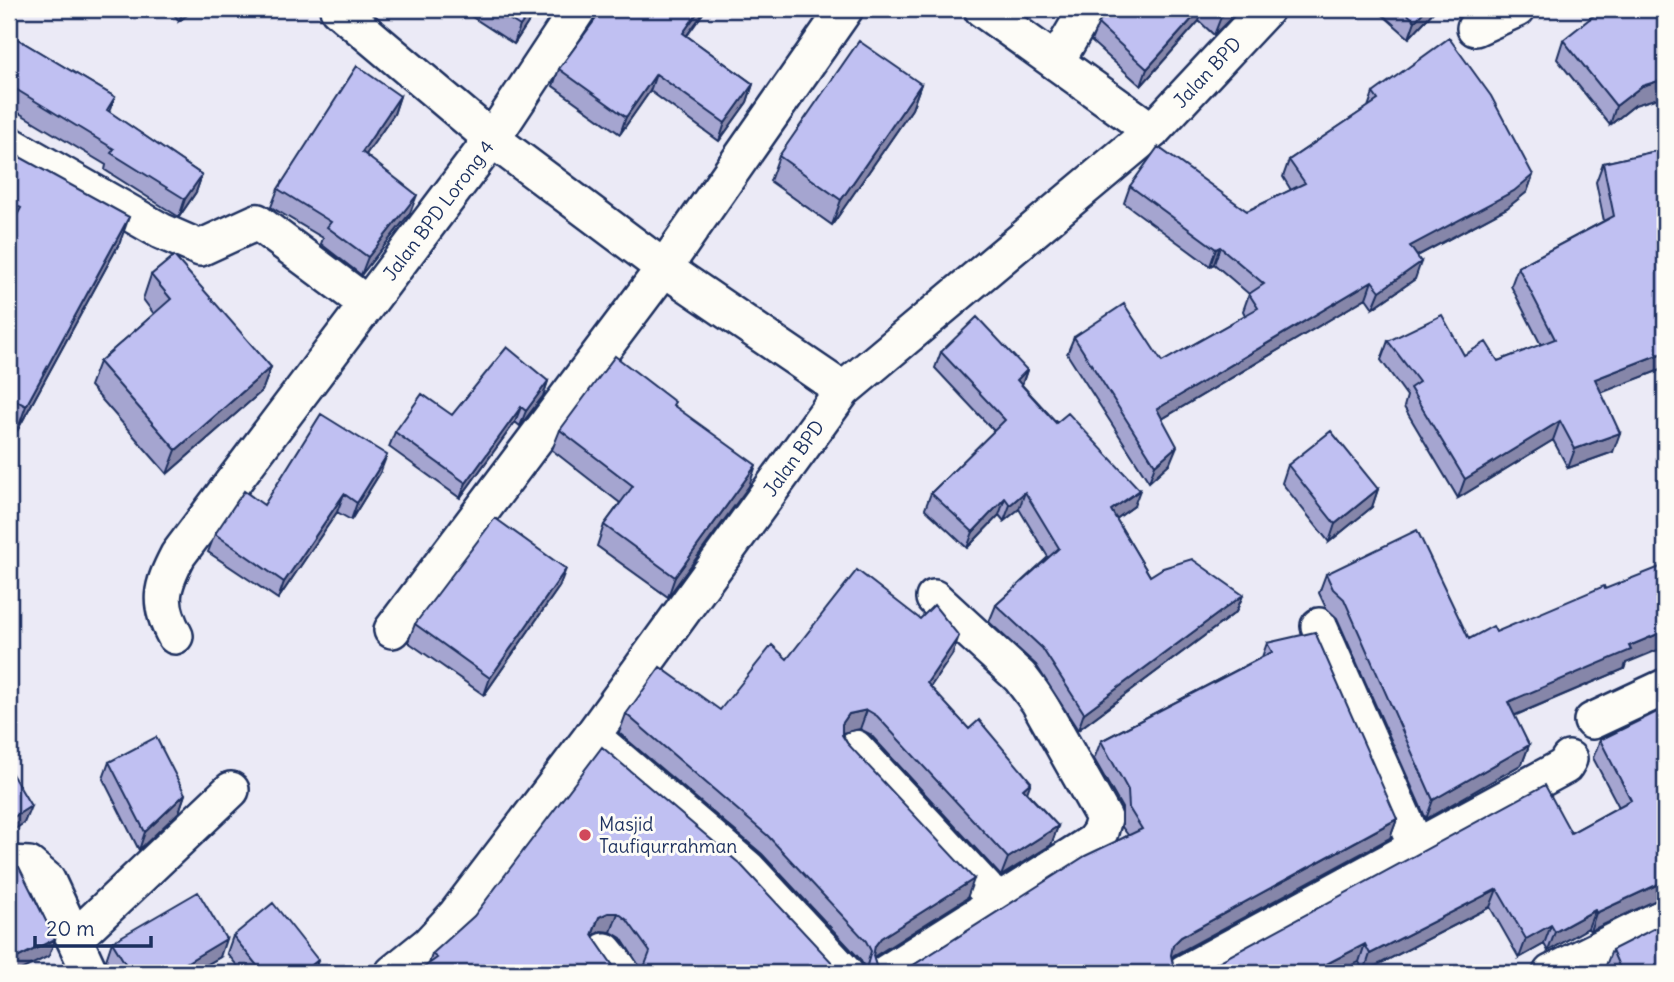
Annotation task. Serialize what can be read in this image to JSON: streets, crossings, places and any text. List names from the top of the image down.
{
  "streets": {
    "street": ["Jalan BPD", "Jalan BPD Lorong 4"]
  },
  "crossings": [
    ["Jalan BPD", "Jalan BPD Lorong 4"]
  ],
  "places": ["Masjid Taufiqurrahman"],
  "scale_bar": "20 m"
}
